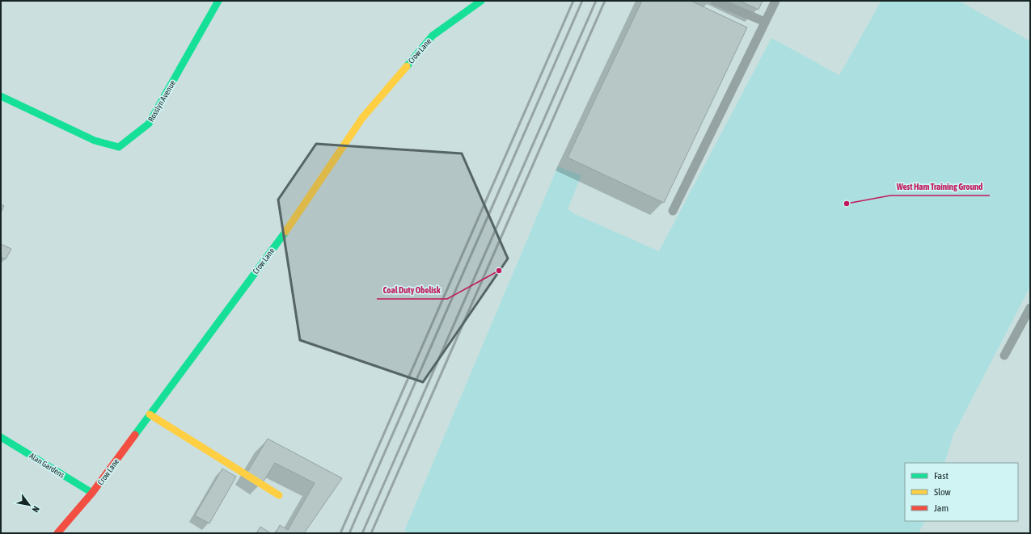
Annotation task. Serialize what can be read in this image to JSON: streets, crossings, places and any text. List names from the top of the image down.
{
  "streets": {
    "street": ["Crow Lane", "Rosslyn Avenue", "Alan Gardens"]
  },
  "crossings": [
    ["Crow Lane", "Alan Gardens"]
  ],
  "places": ["West Ham Training Ground", "Coal Duty Obelisk"],
  "legend": ["Fast", "Slow", "Jam"],
  "north": "bottom right"
}
